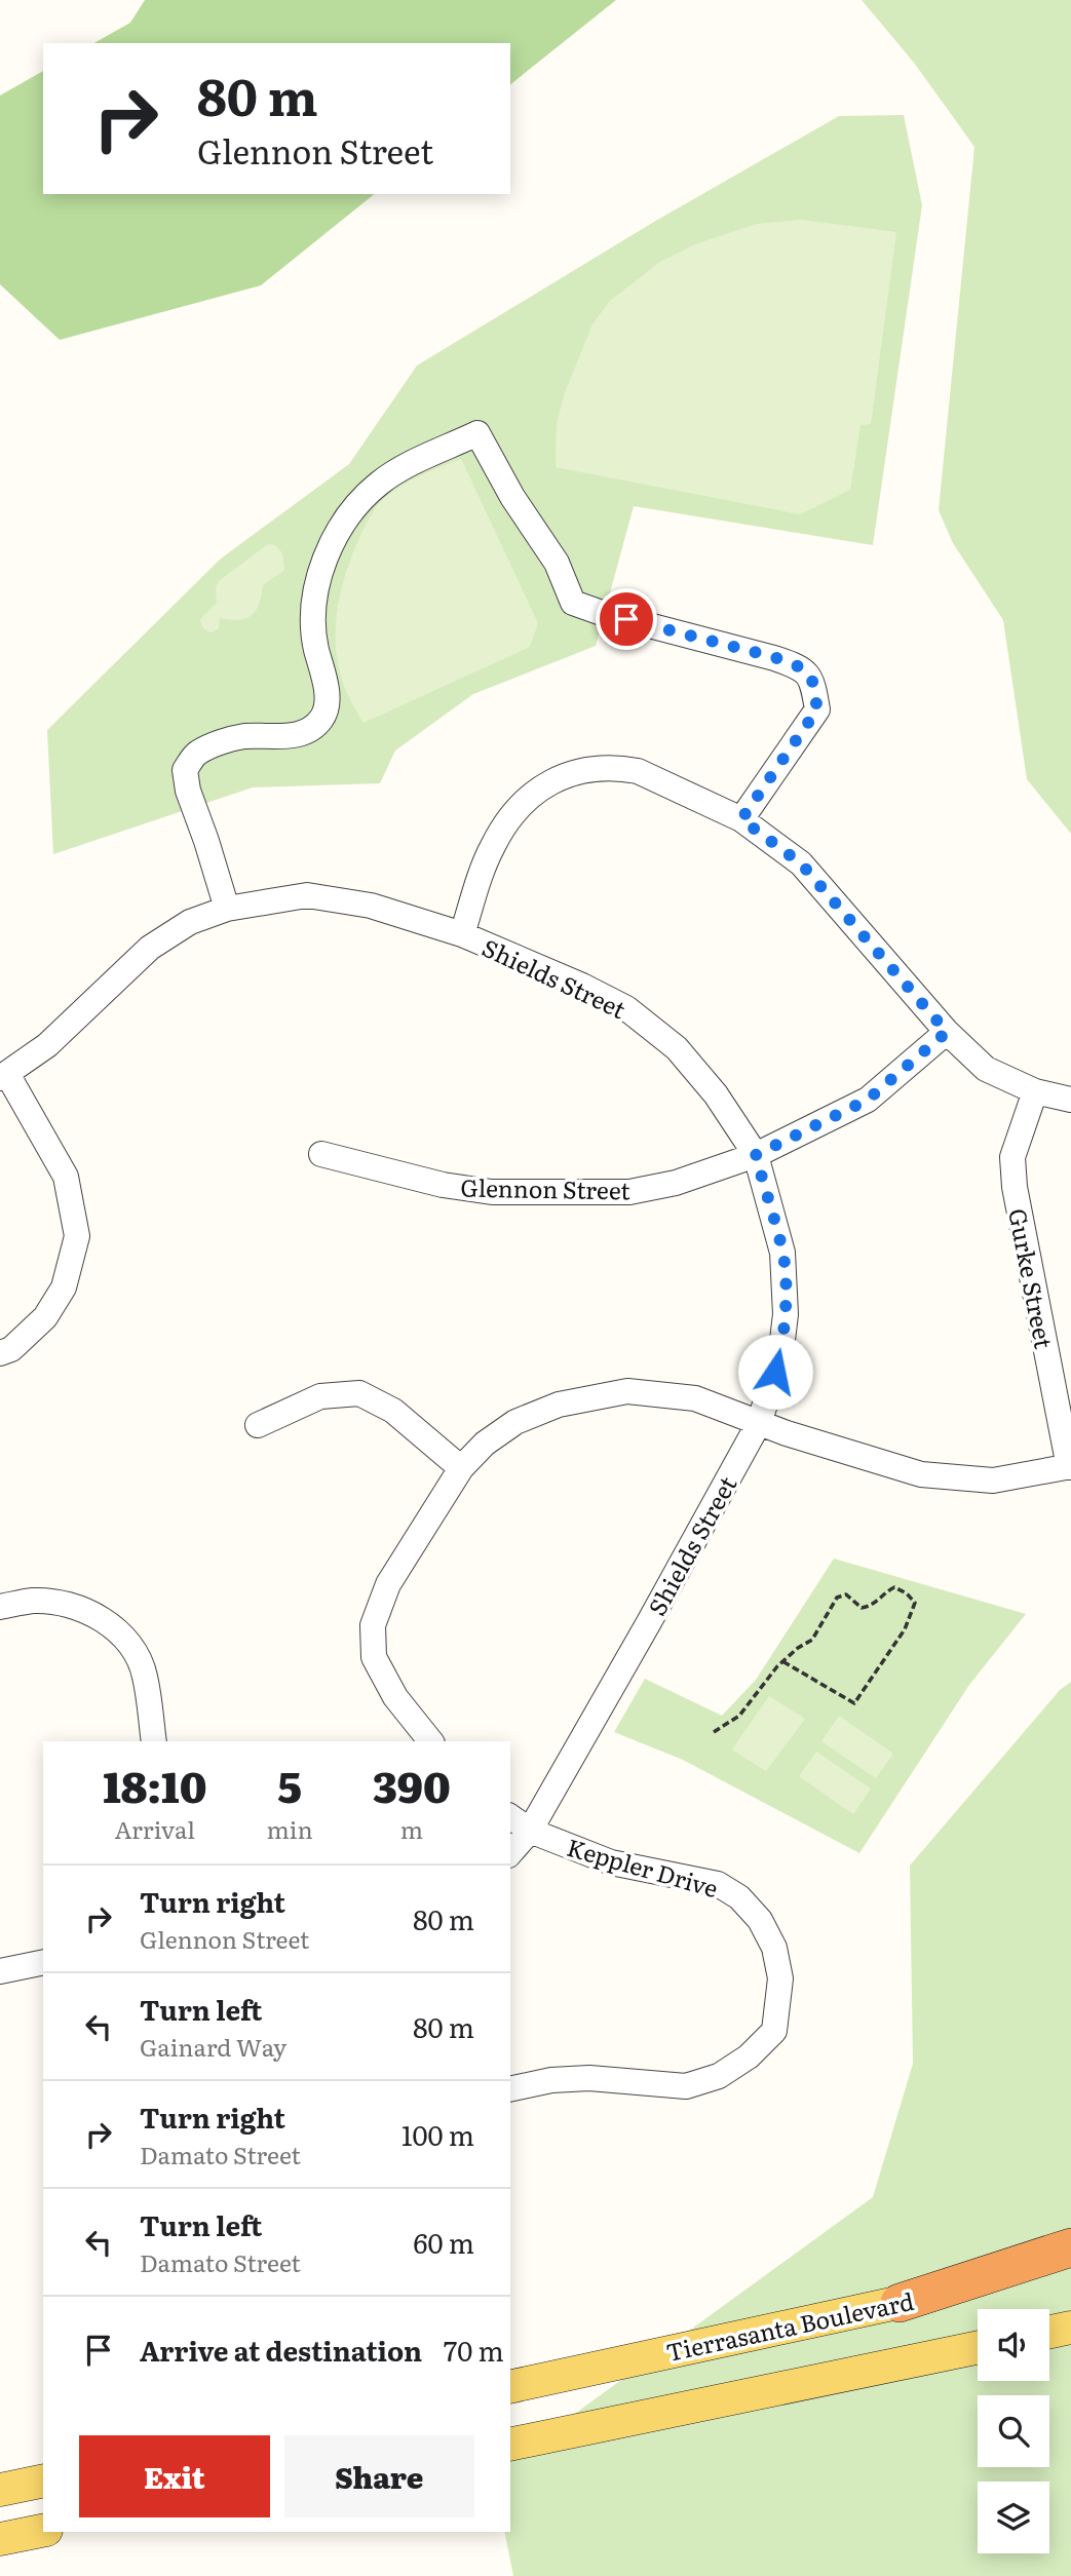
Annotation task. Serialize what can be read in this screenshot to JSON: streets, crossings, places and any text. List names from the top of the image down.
{
  "streets": {
    "main road": ["Tierrasanta Boulevard"],
    "street": [
      "Shields Street",
      "Glennon Street",
      "Gurke Street",
      "Keppler Drive"
    ]
  },
  "crossings": [
    ["Shields Street", "Glennon Street"],
    ["Shields Street", "Keppler Drive"]
  ],
  "page": {
    "turn": ["80 m", "Glennon Street"],
    "eta": [
      "18:10",
      "Arrival",
      "5",
      "min",
      "390",
      "m"
    ],
    "list": [
      {
        "name": "Turn right",
        "note": "Glennon Street",
        "value": "80 m"
      },
      {
        "name": "Turn left",
        "note": "Gainard Way",
        "value": "80 m"
      },
      {
        "name": "Turn right",
        "note": "Damato Street",
        "value": "100 m"
      },
      {
        "name": "Turn left",
        "note": "Damato Street",
        "value": "60 m"
      },
      {
        "name": "Arrive at destination",
        "value": "70 m"
      }
    ],
    "buttons": ["Exit", "Share"]
  }
}
